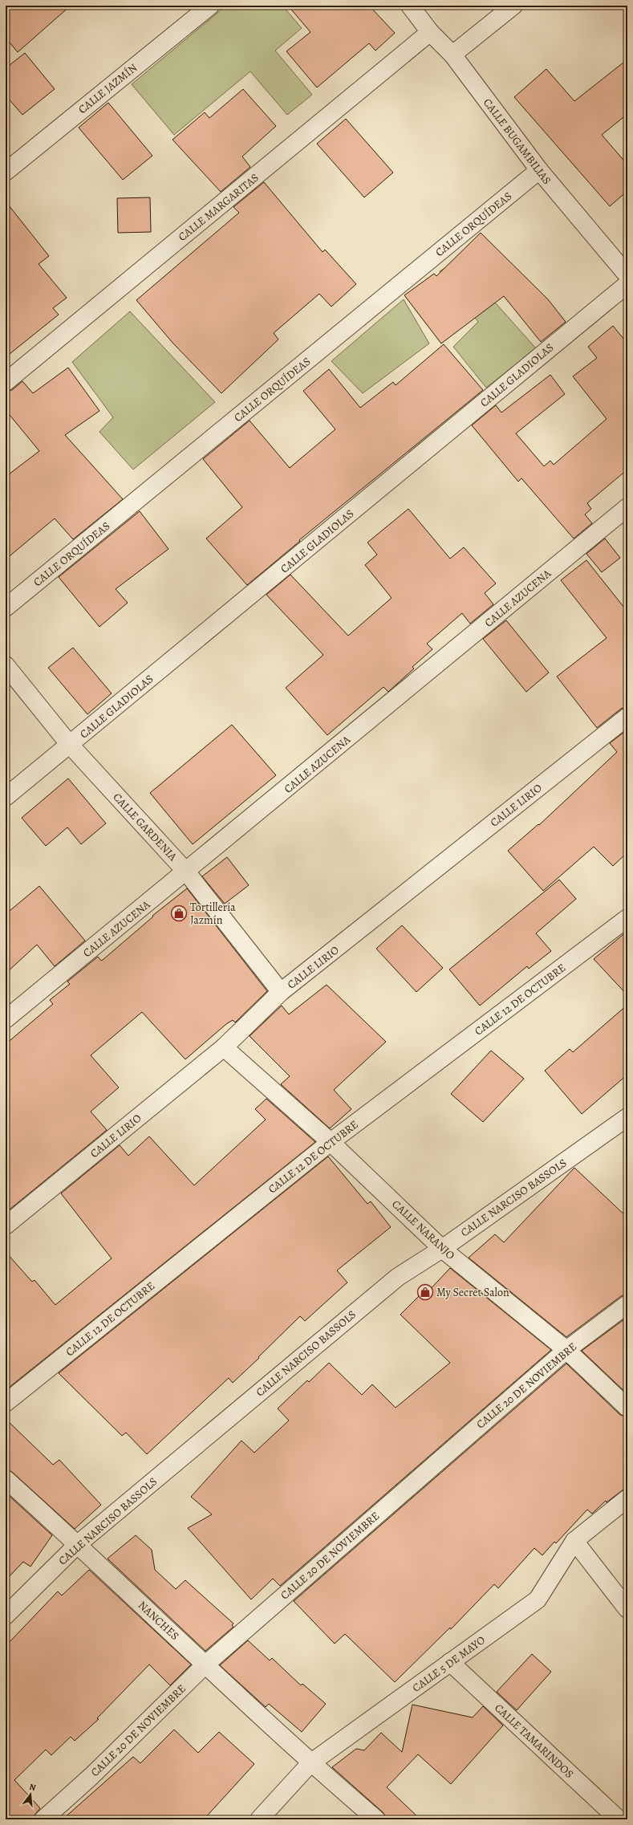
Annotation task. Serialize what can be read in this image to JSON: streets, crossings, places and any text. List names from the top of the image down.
{
  "streets": {
    "street": [
      "CALLE JAZMÍN",
      "CALLE BUGAMBILIAS",
      "CALLE MARGARITAS",
      "CALLE ORQUÍDEAS",
      "CALLE GLADIOLAS",
      "CALLE AZUCENA",
      "CALLE LIRIO",
      "CALLE GARDENIA",
      "CALLE 12 DE OCTUBRE",
      "CALLE NARCISO BASSOLS",
      "CALLE NARANJO",
      "CALLE 20 DE NOVIEMBRE",
      "NANCHES",
      "CALLE 5 DE MAYO",
      "CALLE TAMARINDOS"
    ]
  },
  "crossings": [
    ["CALLE BUGAMBILIAS", "CALLE MARGARITAS"],
    ["CALLE BUGAMBILIAS", "CALLE ORQUÍDEAS"],
    ["CALLE GLADIOLAS", "CALLE GARDENIA"],
    ["CALLE AZUCENA", "CALLE GARDENIA"],
    ["CALLE LIRIO", "CALLE GARDENIA"],
    ["CALLE LIRIO", "CALLE NARANJO"],
    ["CALLE 12 DE OCTUBRE", "CALLE NARANJO"],
    ["CALLE NARCISO BASSOLS", "CALLE NARANJO"],
    ["CALLE NARCISO BASSOLS", "NANCHES"],
    ["CALLE NARANJO", "CALLE 20 DE NOVIEMBRE"],
    ["CALLE 20 DE NOVIEMBRE", "NANCHES"],
    ["NANCHES", "CALLE 5 DE MAYO"],
    ["CALLE 5 DE MAYO", "CALLE TAMARINDOS"]
  ],
  "places": {
    "shop": ["Tortillería Jazmín", "My Secret Salon"]
  },
  "north": "top"
}
